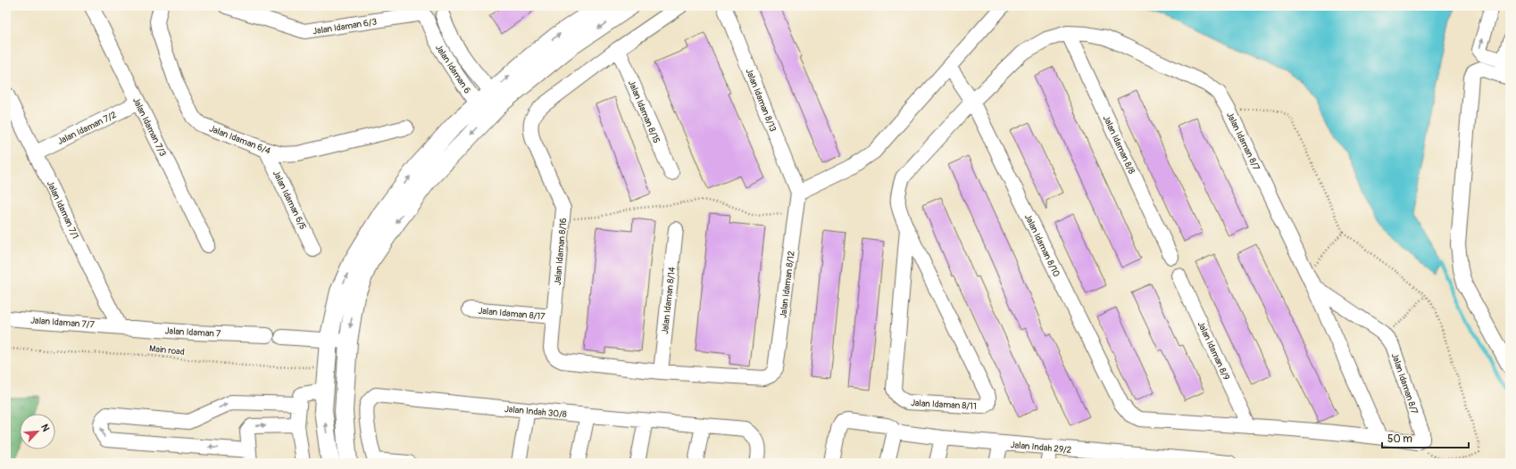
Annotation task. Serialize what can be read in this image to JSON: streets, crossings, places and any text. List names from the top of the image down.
{
  "streets": {
    "street": [
      "Jalan Idaman 6/3",
      "Jalan Idaman 6",
      "Jalan Idaman 8/13",
      "Jalan Idaman 8/15",
      "Jalan Idaman 7/3",
      "Jalan Idaman 7/2",
      "Jalan Idaman 6/4",
      "Jalan Idaman 8/7",
      "Jalan Idaman 8/8",
      "Jalan Idaman 6/5",
      "Jalan Idaman 7/1",
      "Jalan Idaman 8/10",
      "Jalan Idaman 8/16",
      "Jalan Idaman 8/12",
      "Jalan Idaman 8/14",
      "Jalan Idaman 8/17",
      "Jalan Idaman 7/7",
      "Jalan Idaman 7",
      "Jalan Idaman 8/9",
      "Jalan Idaman 8/11",
      "Jalan Indah 30/8",
      "Jalan Indah 29/2"
    ],
    "path": ["Main road"]
  },
  "crossings": [
    ["Jalan Idaman 6/3", "Jalan Idaman 6"],
    ["Jalan Idaman 8/13", "Jalan Idaman 8/12"],
    ["Jalan Idaman 8/15", "Jalan Idaman 8/16"],
    ["Jalan Idaman 7/3", "Jalan Idaman 7/2"],
    ["Jalan Idaman 7/2", "Jalan Idaman 7/1"],
    ["Jalan Idaman 6/4", "Jalan Idaman 6/5"],
    ["Jalan Idaman 8/7", "Jalan Idaman 8/8"],
    ["Jalan Idaman 7/1", "Jalan Idaman 7/7"],
    ["Jalan Idaman 7/1", "Jalan Idaman 7"],
    ["Jalan Idaman 8/10", "Jalan Idaman 8/9"],
    ["Jalan Idaman 8/10", "Jalan Idaman 8/11"],
    ["Jalan Idaman 8/16", "Jalan Idaman 8/12"],
    ["Jalan Idaman 8/16", "Jalan Idaman 8/14"],
    ["Jalan Idaman 8/16", "Jalan Idaman 8/17"],
    ["Jalan Idaman 8/12", "Jalan Idaman 8/14"],
    ["Jalan Idaman 7/7", "Jalan Idaman 7"]
  ],
  "scale_bar": "50 m",
  "north": "top right"
}
